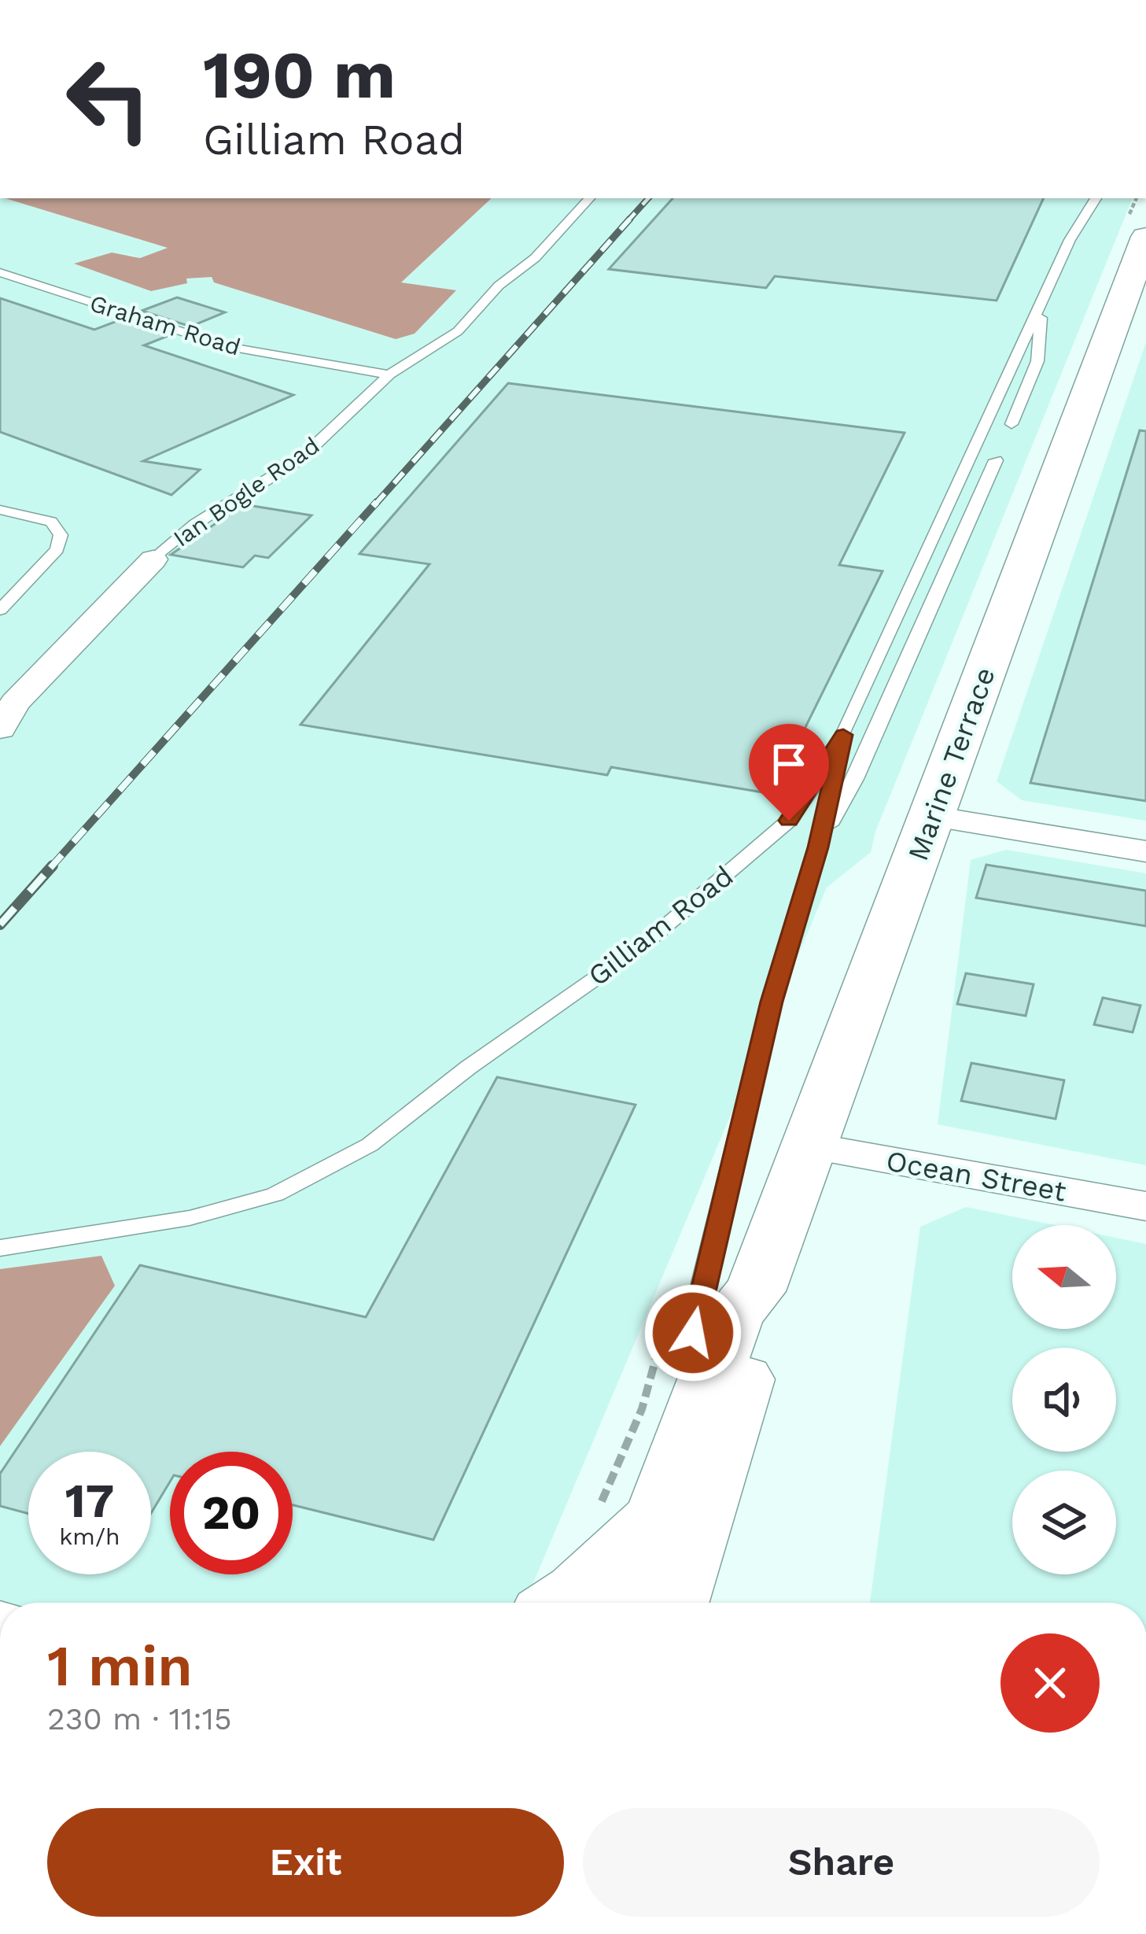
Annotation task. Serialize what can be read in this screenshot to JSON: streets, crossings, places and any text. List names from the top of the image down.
{
  "streets": {
    "main road": ["Marine Terrace"],
    "street": ["Ian Bogle Road", "Ocean Street"],
    "lane": ["Graham Road", "Gilliam Road"]
  },
  "crossings": [
    ["Graham Road", "Ian Bogle Road"],
    ["Marine Terrace", "Ocean Street"]
  ],
  "north": "left",
  "page": {
    "turn": ["190 m", "Gilliam Road"],
    "speed": "17 km/h",
    "limit": "20",
    "heading": ["1 min", "230 m · 11:15"],
    "buttons": ["Exit", "Share"]
  }
}
